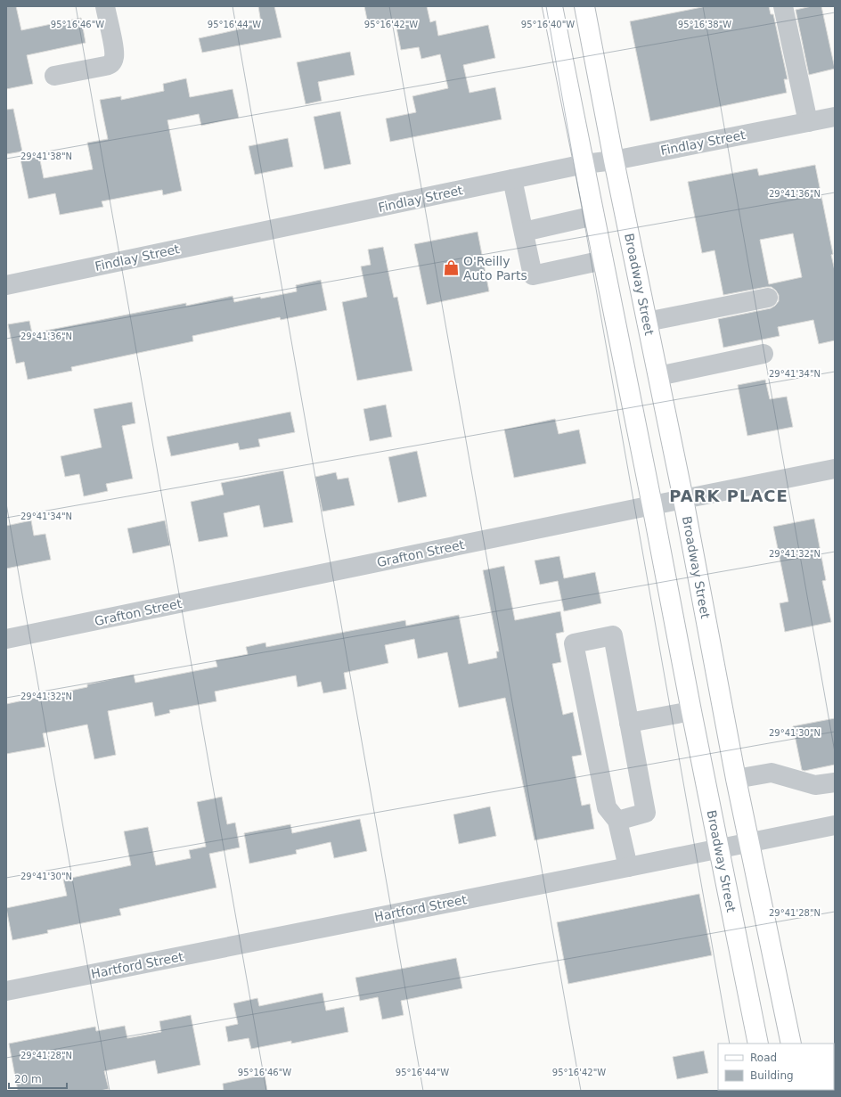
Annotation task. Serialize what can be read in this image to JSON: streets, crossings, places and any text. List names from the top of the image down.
{
  "streets": {
    "main road": ["Broadway Street"],
    "street": ["Findlay Street", "Grafton Street", "Hartford Street"]
  },
  "crossings": [
    ["Findlay Street", "Broadway Street"],
    ["Broadway Street", "Grafton Street"],
    ["Broadway Street", "Hartford Street"]
  ],
  "districts": ["PARK PLACE"],
  "places": {
    "shop": ["O'Reilly Auto Parts"]
  },
  "legend": ["Road", "Building"],
  "scale_bar": "20 m",
  "coordinates": [
    "95°16'46\"W",
    "95°16'44\"W",
    "95°16'42\"W",
    "95°16'40\"W",
    "95°16'38\"W",
    "29°41'38\"N",
    "29°41'36\"N",
    "29°41'34\"N",
    "29°41'32\"N",
    "29°41'30\"N",
    "29°41'28\"N"
  ]
}
